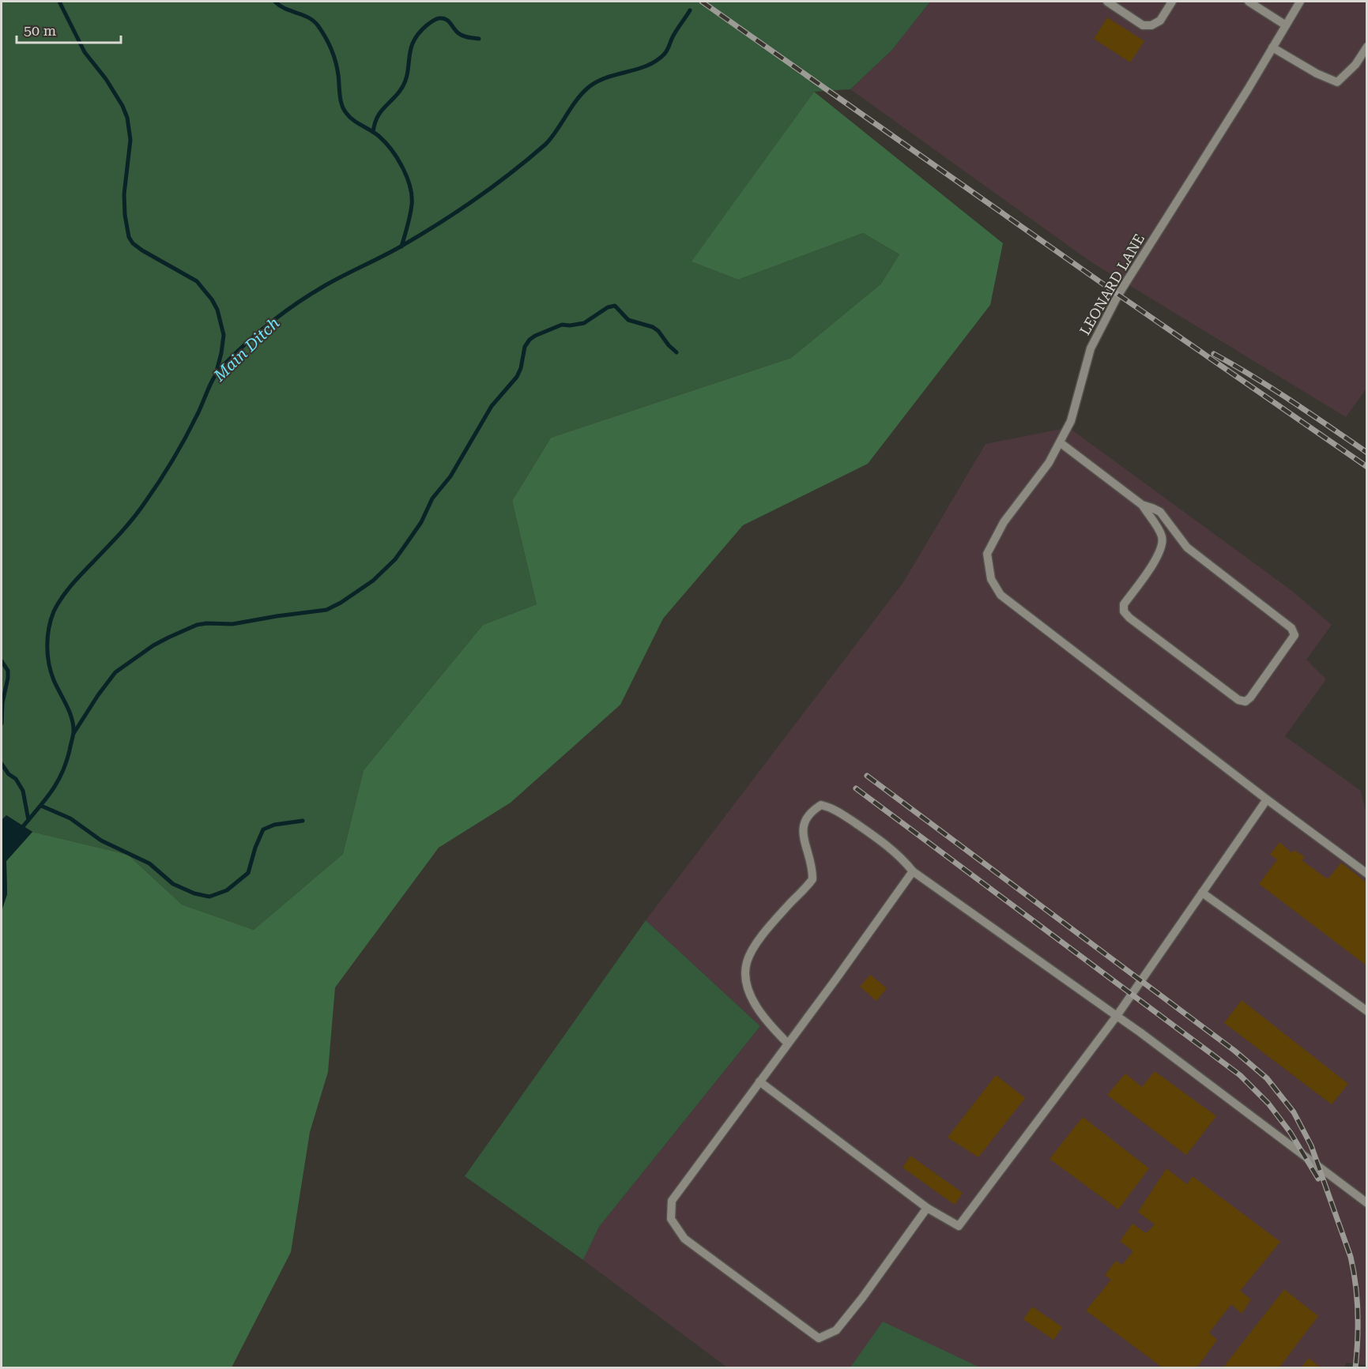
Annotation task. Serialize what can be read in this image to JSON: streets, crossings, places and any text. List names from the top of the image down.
{
  "streets": {
    "street": ["LEONARD LANE"]
  },
  "water": ["Main Ditch"],
  "scale_bar": "50 m"
}
